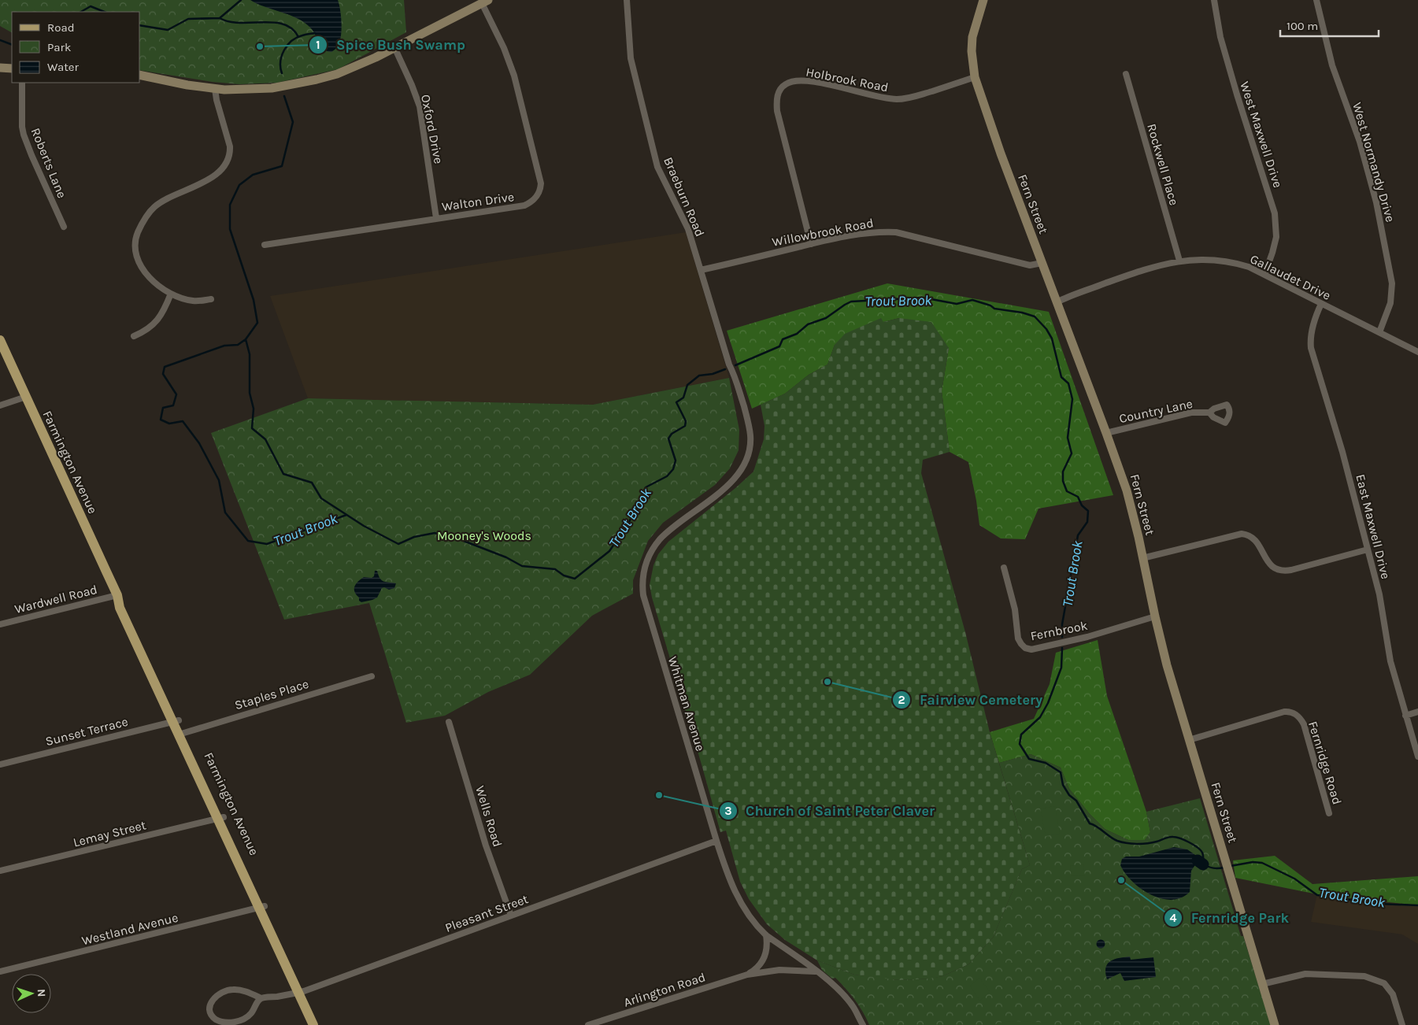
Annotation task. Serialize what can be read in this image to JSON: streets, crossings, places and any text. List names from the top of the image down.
{
  "streets": {
    "main road": ["Farmington Avenue"],
    "street": [
      "Holbrook Road",
      "Oxford Drive",
      "West Maxwell Drive",
      "West Normandy Drive",
      "Roberts Lane",
      "Rockwell Place",
      "Braeburn Road",
      "Walton Drive",
      "Fern Street",
      "Willowbrook Road",
      "Gallaudet Drive",
      "Country Lane",
      "East Maxwell Drive",
      "Wardwell Road",
      "Fernbrook",
      "Staples Place",
      "Whitman Avenue",
      "Sunset Terrace",
      "Fernridge Road",
      "Wells Road",
      "Lemay Street",
      "Pleasant Street",
      "Westland Avenue",
      "Arlington Road"
    ]
  },
  "crossings": [
    ["Holbrook Road", "Fern Street"],
    ["Holbrook Road", "Willowbrook Road"],
    ["Oxford Drive", "Walton Drive"],
    ["West Maxwell Drive", "Gallaudet Drive"],
    ["West Normandy Drive", "Gallaudet Drive"],
    ["Rockwell Place", "Gallaudet Drive"],
    ["Braeburn Road", "Willowbrook Road"],
    ["Braeburn Road", "Whitman Avenue"],
    ["Fern Street", "Willowbrook Road"],
    ["Fern Street", "Gallaudet Drive"],
    ["Fern Street", "Country Lane"],
    ["Fern Street", "Fernbrook"],
    ["Fern Street", "Fernridge Road"],
    ["Gallaudet Drive", "East Maxwell Drive"],
    ["Farmington Avenue", "Wardwell Road"],
    ["Farmington Avenue", "Staples Place"],
    ["Farmington Avenue", "Sunset Terrace"],
    ["Farmington Avenue", "Lemay Street"],
    ["Farmington Avenue", "Pleasant Street"],
    ["Farmington Avenue", "Westland Avenue"],
    ["Whitman Avenue", "Pleasant Street"],
    ["Whitman Avenue", "Arlington Road"],
    ["Wells Road", "Pleasant Street"]
  ],
  "water": ["Trout Brook"],
  "parks": ["Mooney's Woods"],
  "places": [
    "Spice Bush Swamp",
    "Fairview Cemetery",
    "Church of Saint Peter Claver",
    "Fernridge Park"
  ],
  "legend": ["Road", "Park", "Water"],
  "scale_bar": "100 m",
  "north": "right"
}
